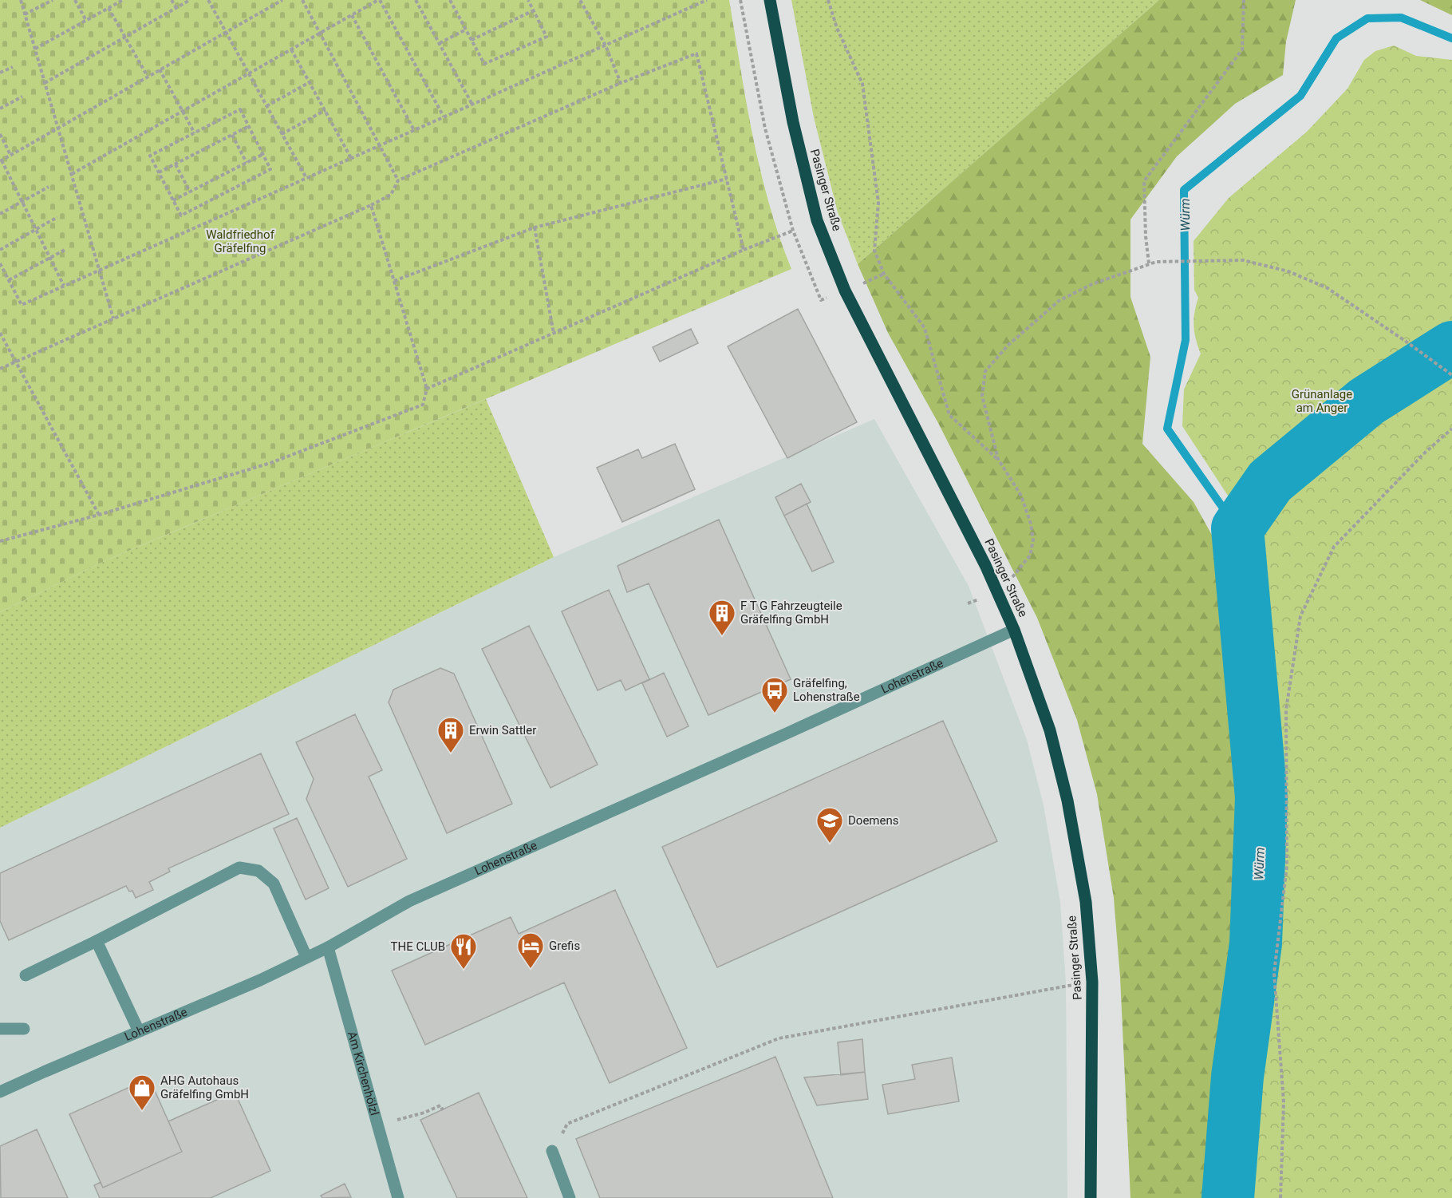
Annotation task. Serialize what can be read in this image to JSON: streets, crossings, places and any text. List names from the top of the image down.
{
  "streets": {
    "main road": ["Pasinger Straße"],
    "street": ["Lohenstraße", "Am Kirchenhölzl"]
  },
  "crossings": [
    ["Pasinger Straße", "Lohenstraße"],
    ["Lohenstraße", "Am Kirchenhölzl"]
  ],
  "water": ["Würm"],
  "parks": ["Waldfriedhof Gräfelfing", "Grünanlage am Anger"],
  "places": {
    "building": ["F T G Fahrzeugteile Gräfelfing GmbH", "Erwin Sattler"],
    "bus stop": ["Gräfelfing, Lohenstraße"],
    "school or university": ["Doemens"],
    "hotel": ["Grefis"],
    "restaurant": ["THE CLUB"],
    "shop": ["AHG Autohaus Gräfelfing GmbH"]
  }
}
